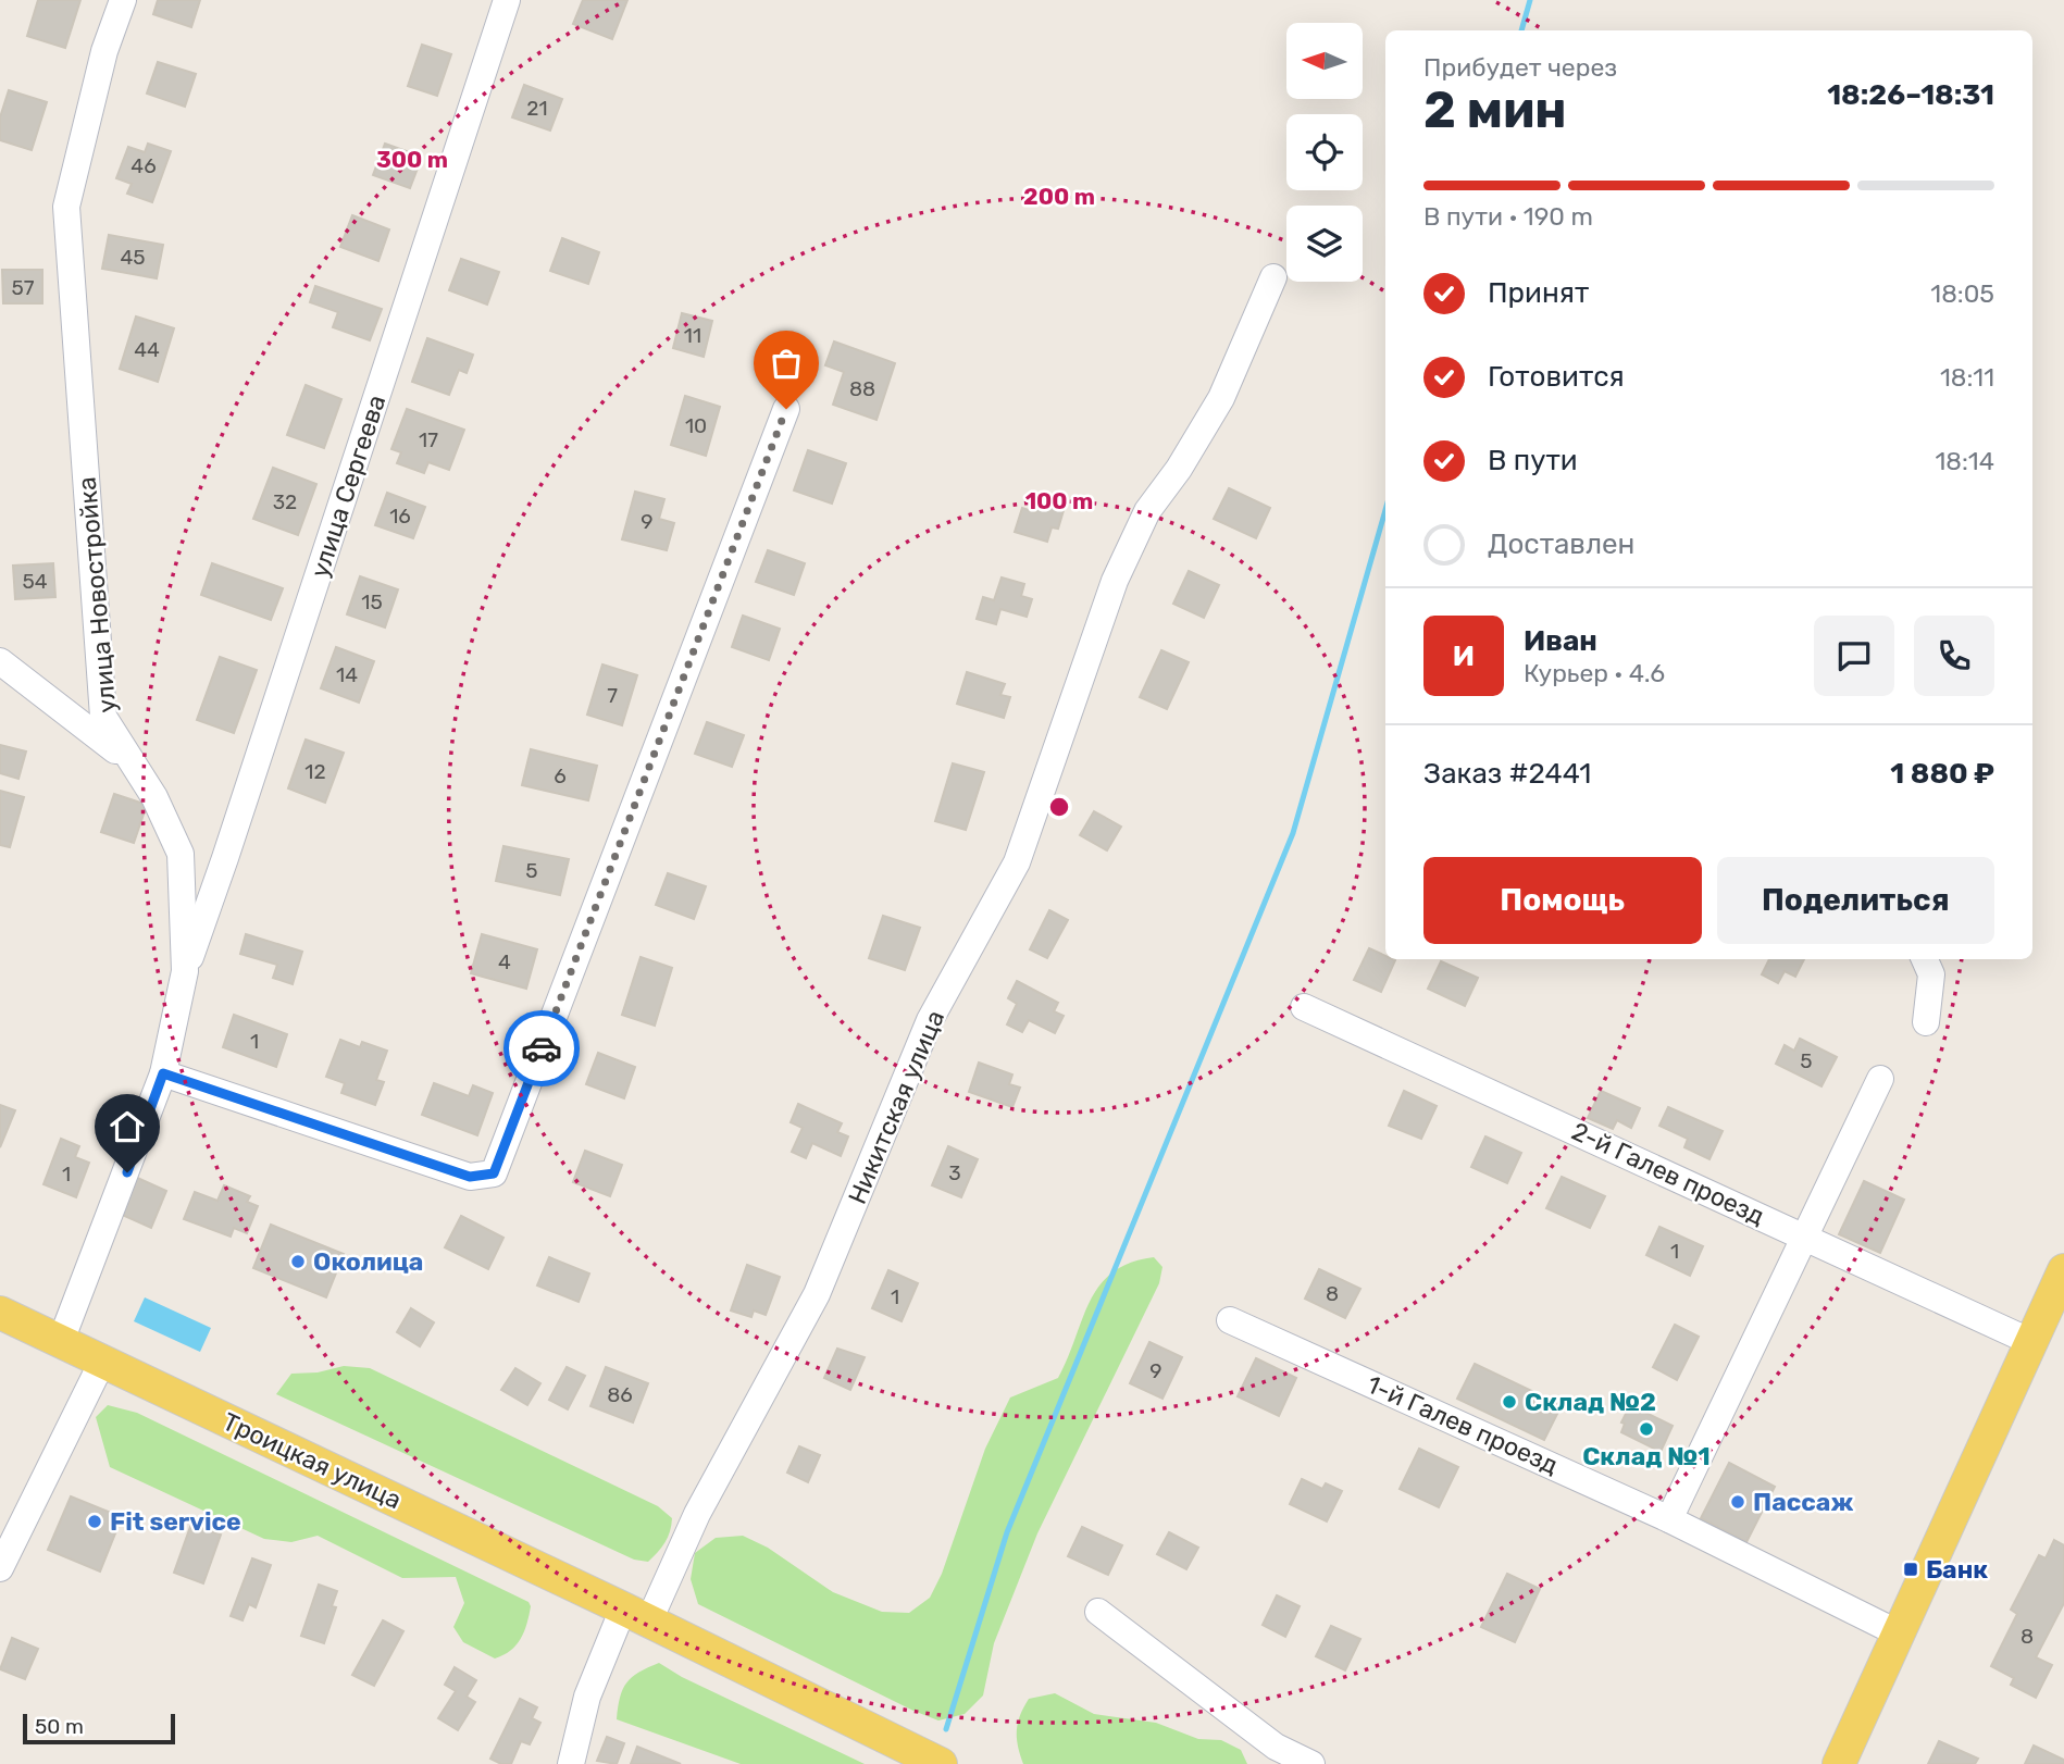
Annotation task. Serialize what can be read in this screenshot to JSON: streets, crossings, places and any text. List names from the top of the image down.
{
  "streets": {
    "main road": ["Троицкая улица"],
    "street": [
      "улица Сергеева",
      "улица Новостройка",
      "Никитская улица",
      "2-й Галев проезд",
      "1-й Галев проезд"
    ]
  },
  "crossings": [
    ["улица Сергеева", "улица Новостройка"],
    ["улица Новостройка", "Троицкая улица"],
    ["Никитская улица", "Троицкая улица"]
  ],
  "places": {
    "other": [
      "Околица",
      "Склад №2",
      "Склад №1",
      "Пассаж",
      "Fit service"
    ],
    "transit": ["Банк"]
  },
  "house_numbers": [
    "21",
    "46",
    "45",
    "57",
    "11",
    "44",
    "88",
    "10",
    "17",
    "32",
    "16",
    "9",
    "54",
    "15",
    "14",
    "7",
    "12",
    "6",
    "5",
    "4",
    "1",
    "5",
    "3",
    "1",
    "1",
    "8",
    "1",
    "9",
    "86",
    "8"
  ],
  "scale_bar": "50 m",
  "north": "left",
  "page": {
    "heading": ["2 мин", "Прибудет через", "18:26–18:31"],
    "panel": [
      "Иван",
      "Курьер · 4.6",
      "Заказ #2441",
      "1 880 ₽"
    ],
    "bar": "В пути · 190 m",
    "list": [
      ["Принят", "18:05"],
      ["Готовится", "18:11"],
      ["В пути", "18:14"],
      "Доставлен"
    ],
    "round": "И",
    "buttons": ["Помощь", "Поделиться"],
    "scale": "50 m"
  },
  "rings": ["300 m", "200 m", "100 m"]
}
